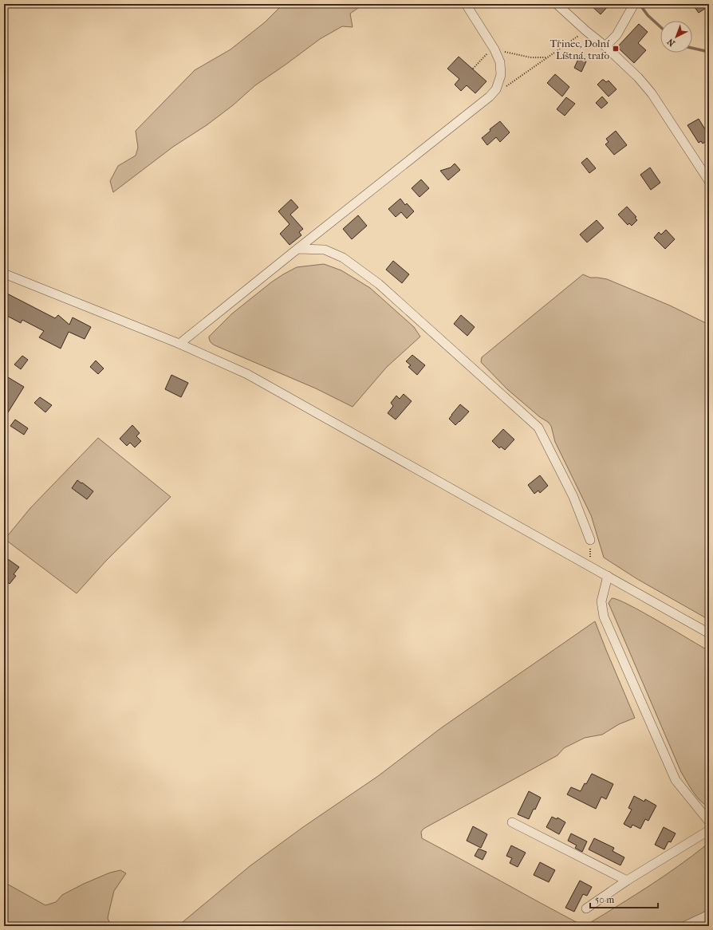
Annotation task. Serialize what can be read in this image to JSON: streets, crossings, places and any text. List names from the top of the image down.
{
  "places": {
    "transit": ["Třinec, Dolní Líštná, trafo"]
  },
  "scale_bar": "50 m",
  "north": "bottom left"
}
